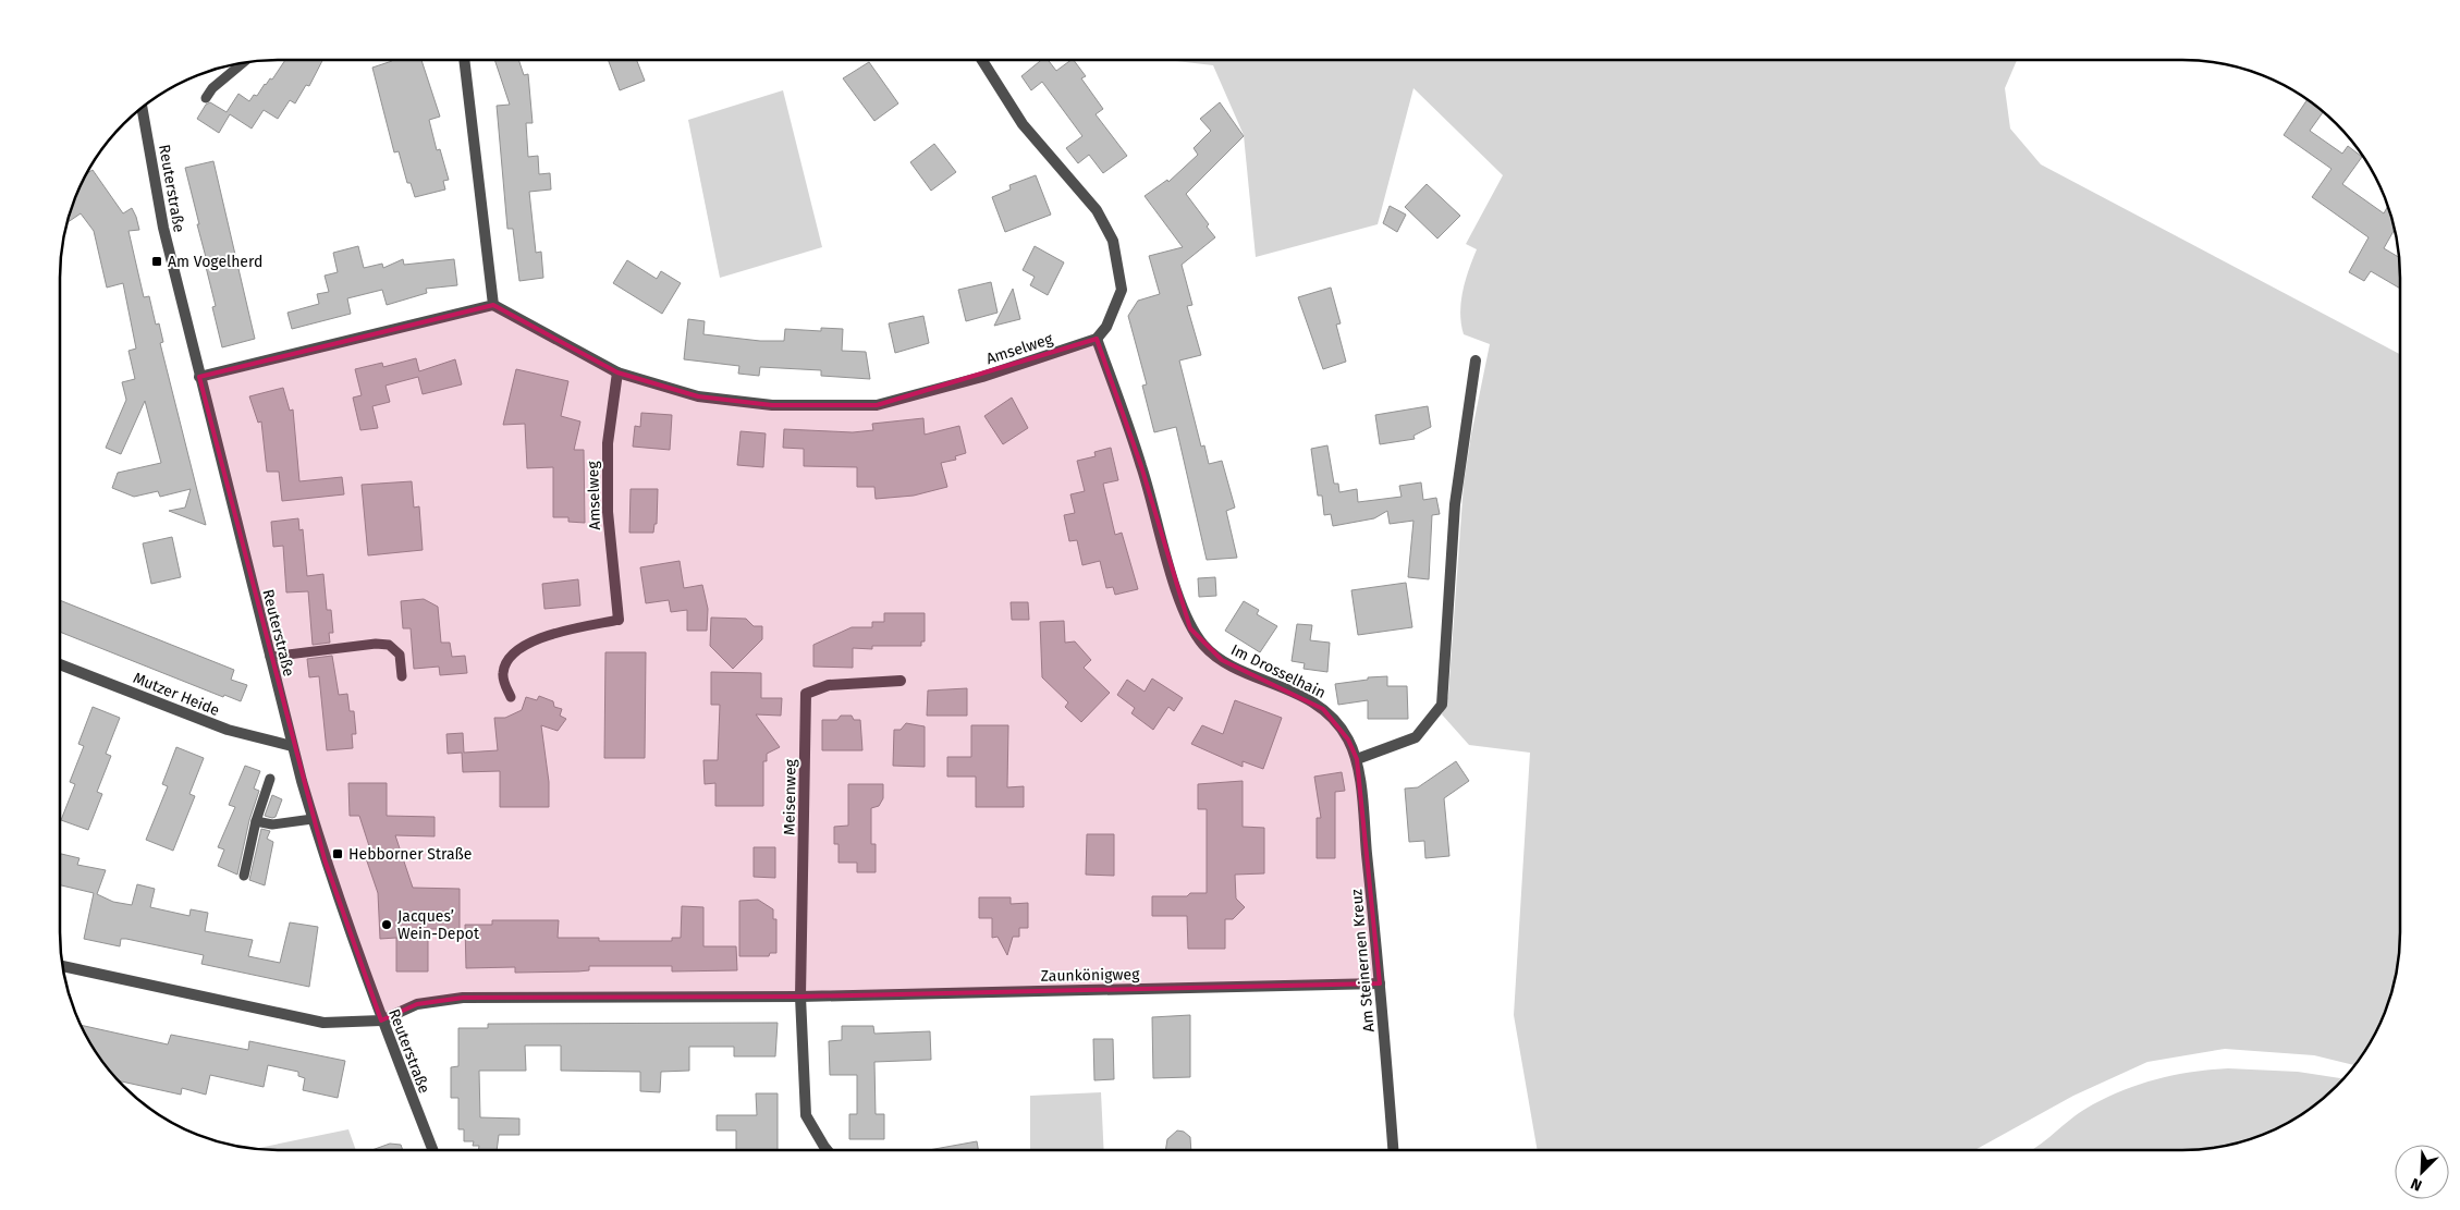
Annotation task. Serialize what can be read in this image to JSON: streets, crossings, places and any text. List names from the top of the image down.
{
  "streets": {
    "street": [
      "Reuterstraße",
      "Amselweg",
      "Im Drosselhain",
      "Mutzer Heide",
      "Meisenweg",
      "Am Steinernen Kreuz",
      "Zaunkönigweg"
    ]
  },
  "crossings": [
    ["Reuterstraße", "Mutzer Heide"],
    ["Amselweg", "Im Drosselhain"],
    ["Im Drosselhain", "Am Steinernen Kreuz"],
    ["Meisenweg", "Zaunkönigweg"],
    ["Am Steinernen Kreuz", "Zaunkönigweg"]
  ],
  "places": {
    "transit": ["Am Vogelherd", "Hebborner Straße"],
    "other": ["Jacques’ Wein-Depot"]
  },
  "north": "bottom left"
}
